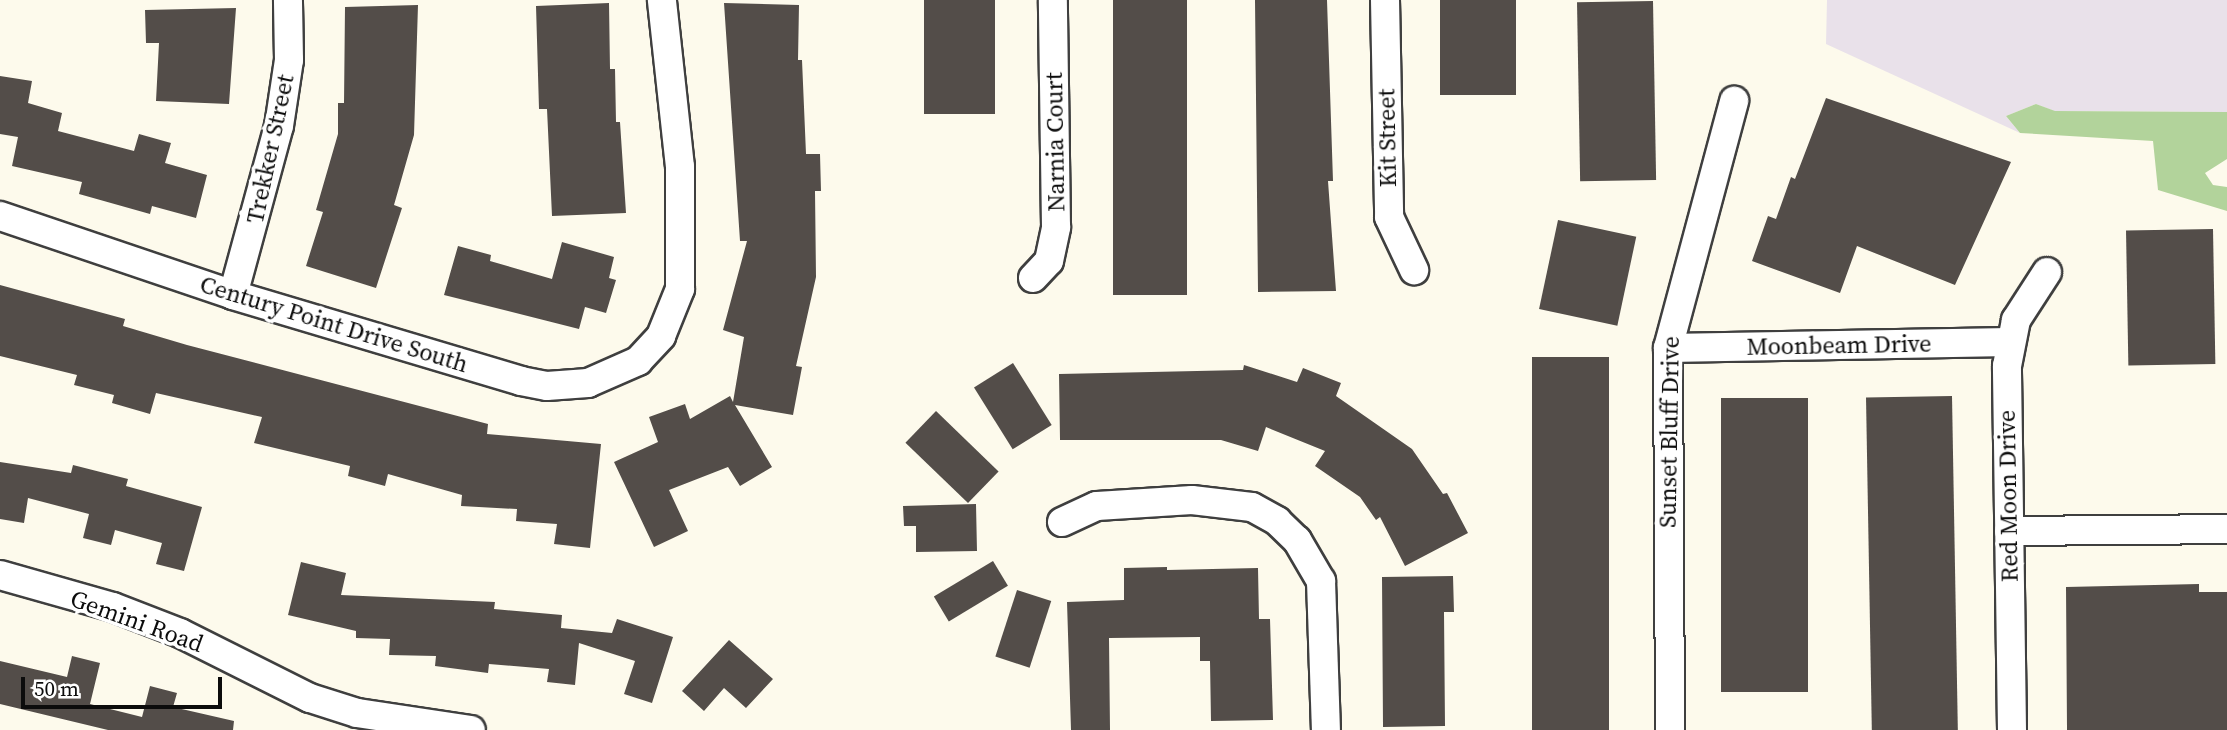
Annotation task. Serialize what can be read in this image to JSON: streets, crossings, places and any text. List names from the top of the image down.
{
  "streets": {
    "street": [
      "Kit Street",
      "Narnia Court",
      "Trekker Street",
      "Century Point Drive South",
      "Moonbeam Drive",
      "Sunset Bluff Drive",
      "Red Moon Drive",
      "Gemini Road"
    ]
  },
  "crossings": [
    ["Trekker Street", "Century Point Drive South"],
    ["Moonbeam Drive", "Sunset Bluff Drive"],
    ["Moonbeam Drive", "Red Moon Drive"]
  ],
  "scale_bar": "50 m"
}
